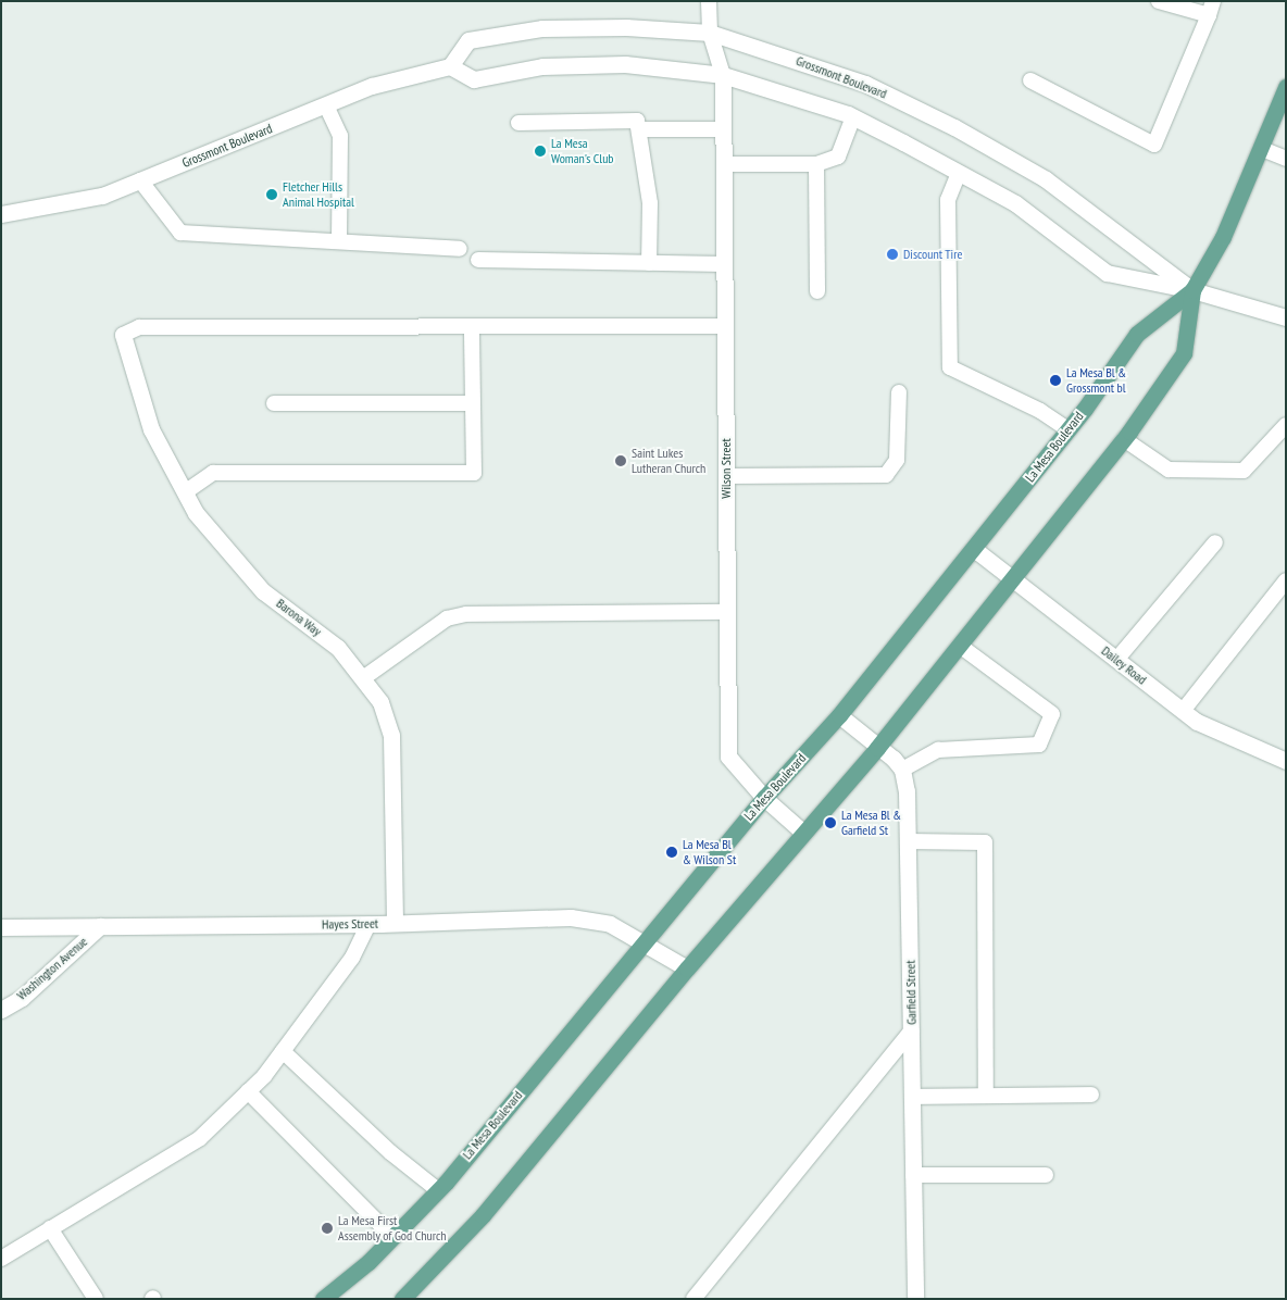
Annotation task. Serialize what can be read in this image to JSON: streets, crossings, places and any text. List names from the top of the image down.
{
  "streets": {
    "main road": ["La Mesa Boulevard"],
    "street": [
      "Grossmont Boulevard",
      "Wilson Street",
      "Barona Way",
      "Dailey Road",
      "Hayes Street",
      "Washington Avenue",
      "Garfield Street"
    ]
  },
  "crossings": [
    ["Grossmont Boulevard", "La Mesa Boulevard"],
    ["Grossmont Boulevard", "Wilson Street"],
    ["La Mesa Boulevard", "Wilson Street"],
    ["La Mesa Boulevard", "Dailey Road"],
    ["La Mesa Boulevard", "Hayes Street"],
    ["Barona Way", "Hayes Street"],
    ["Hayes Street", "Washington Avenue"]
  ],
  "places": [
    "La Mesa Woman's Club",
    "Fletcher Hills Animal Hospital",
    "Discount Tire",
    "La Mesa Bl & Grossmont bl",
    "Saint Lukes Lutheran Church",
    "La Mesa Bl & Garfield St",
    "La Mesa Bl & Wilson St",
    "La Mesa First Assembly of God Church"
  ]
}
